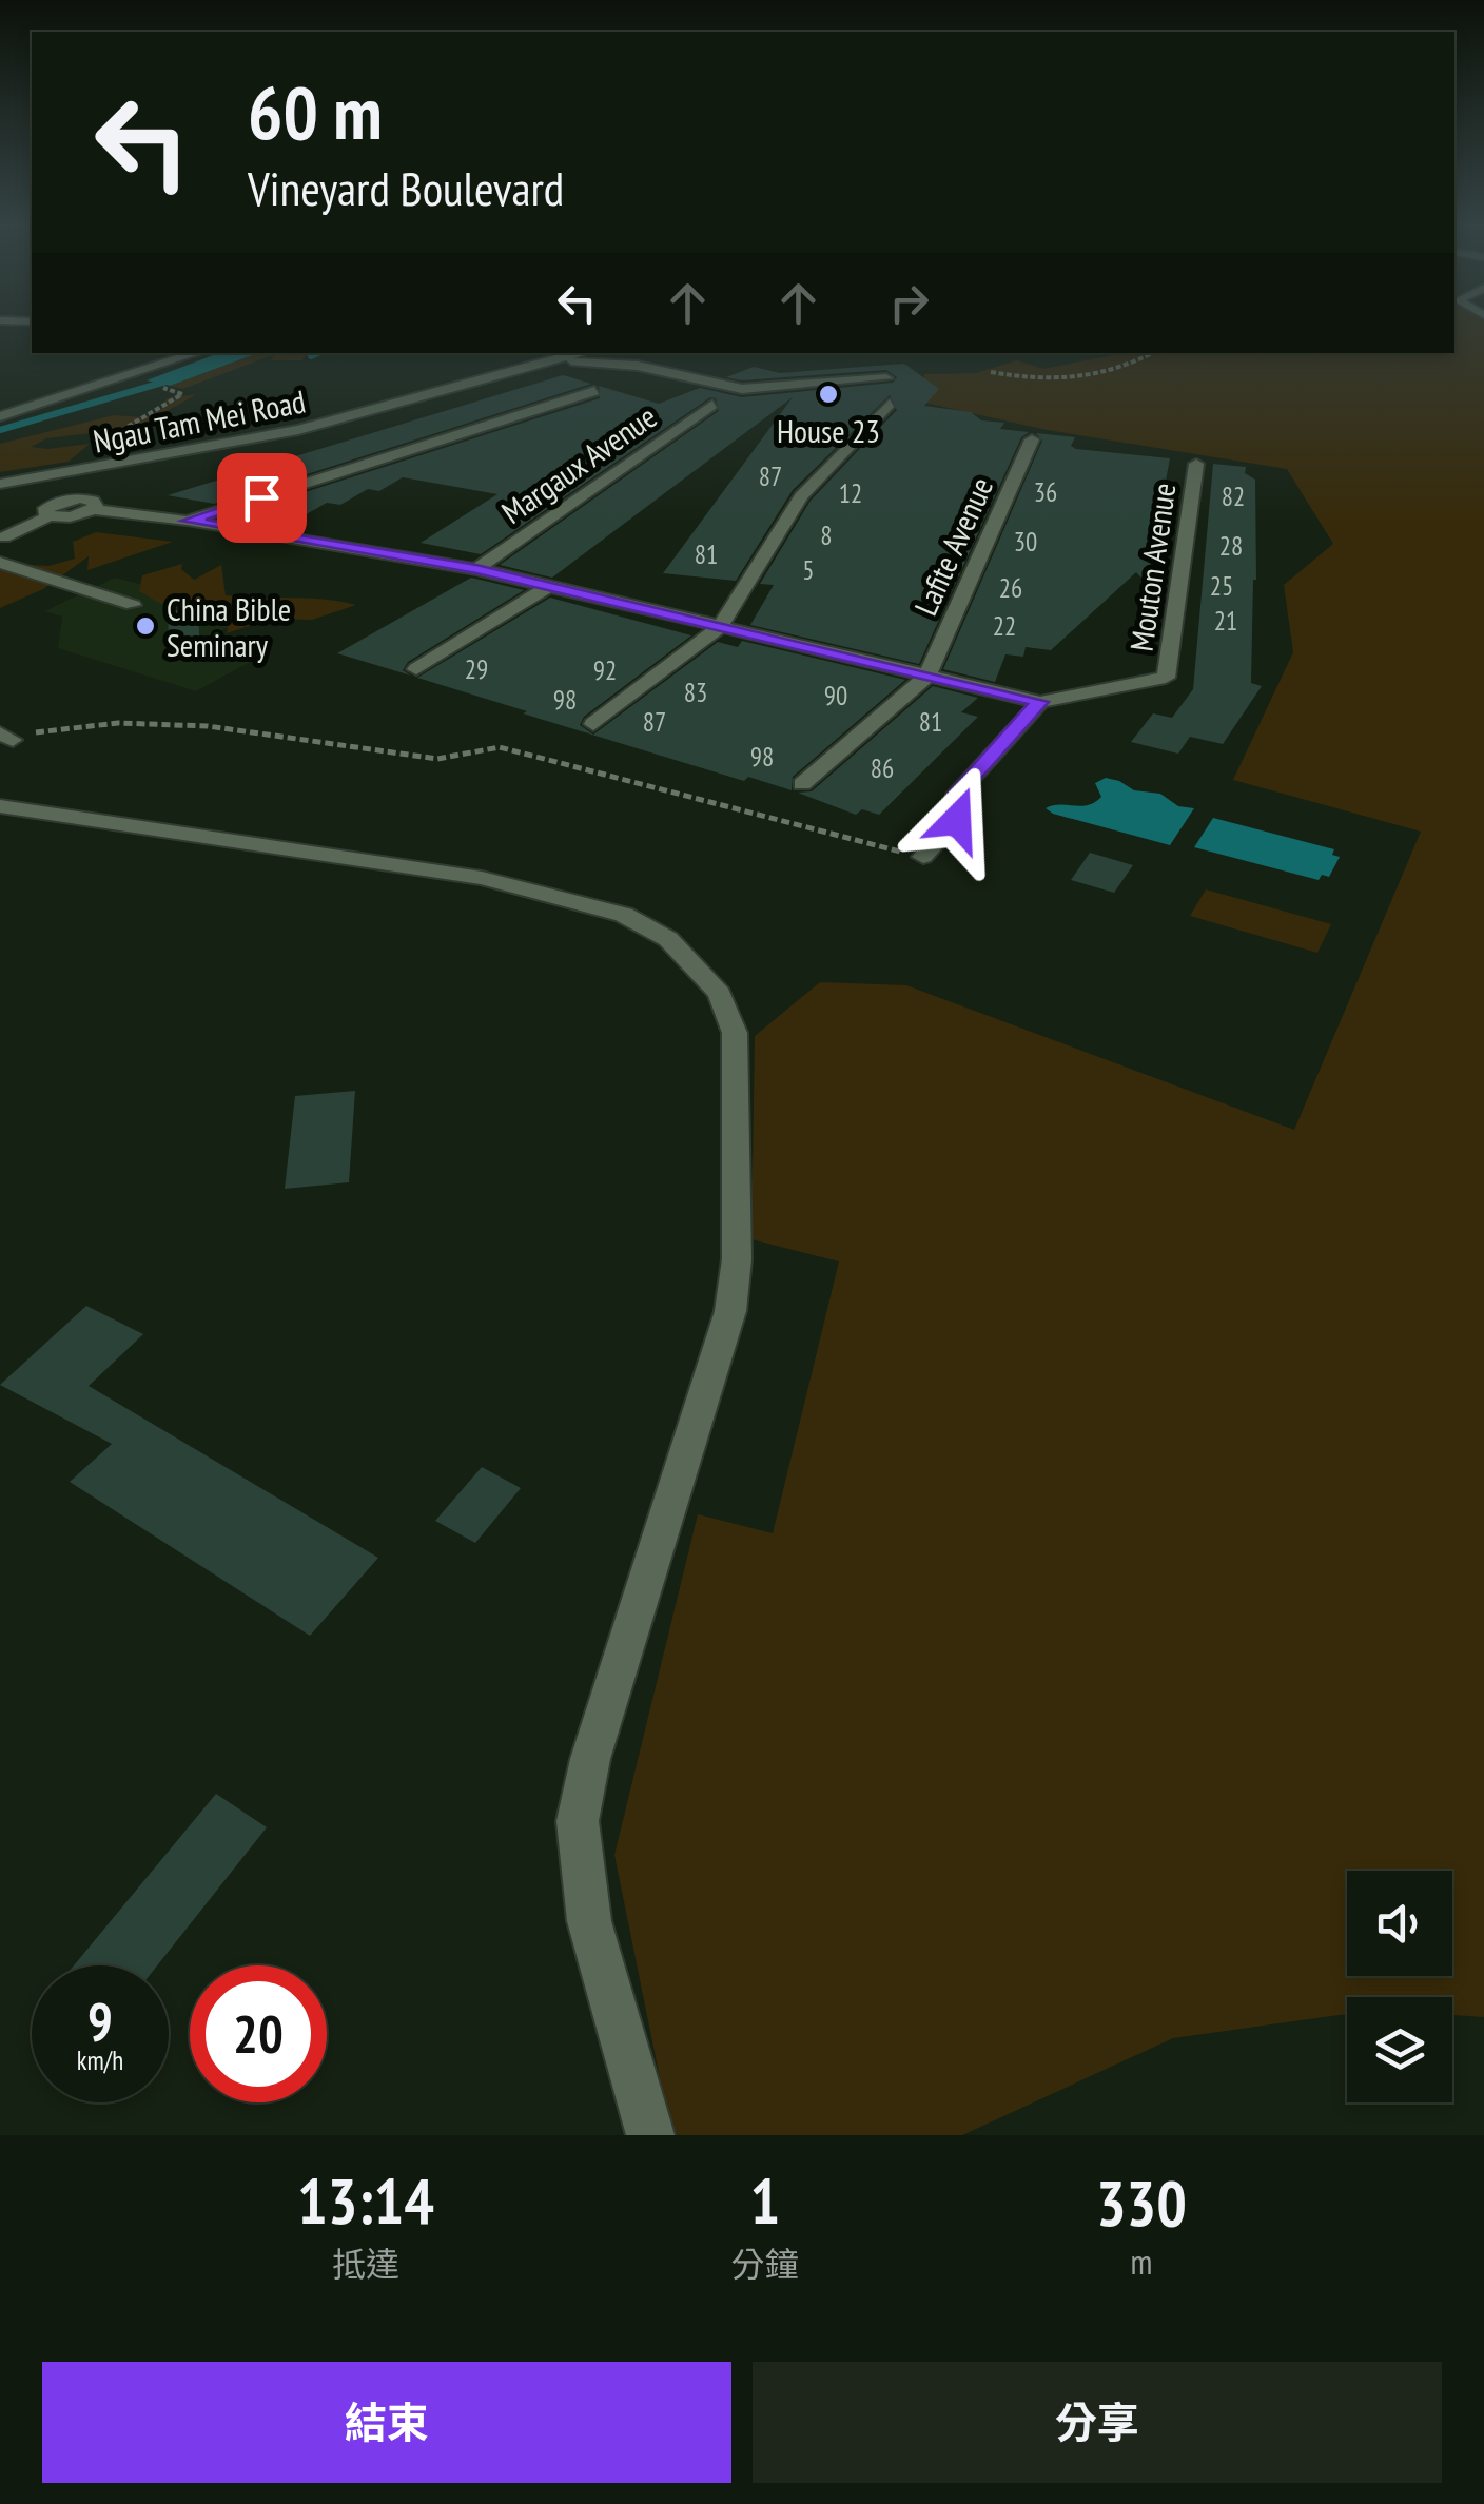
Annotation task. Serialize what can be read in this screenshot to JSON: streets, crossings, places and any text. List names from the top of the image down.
{
  "streets": {
    "street": [
      "Ngau Tam Mei Road",
      "Margaux Avenue",
      "Lafite Avenue",
      "Mouton Avenue"
    ]
  },
  "places": ["House 23", "China Bible Seminary"],
  "house_numbers": [
    "87",
    "36",
    "12",
    "82",
    "8",
    "30",
    "28",
    "81",
    "5",
    "25",
    "26",
    "21",
    "22",
    "29",
    "92",
    "83",
    "90",
    "98",
    "87",
    "81",
    "98",
    "86"
  ],
  "page": {
    "turn": ["60 m", "Vineyard Boulevard"],
    "speed": "9 km/h",
    "limit": "20",
    "eta": [
      "13:14",
      "抵達",
      "1",
      "分鐘",
      "330",
      "m"
    ],
    "buttons": ["結束", "分享"]
  }
}
